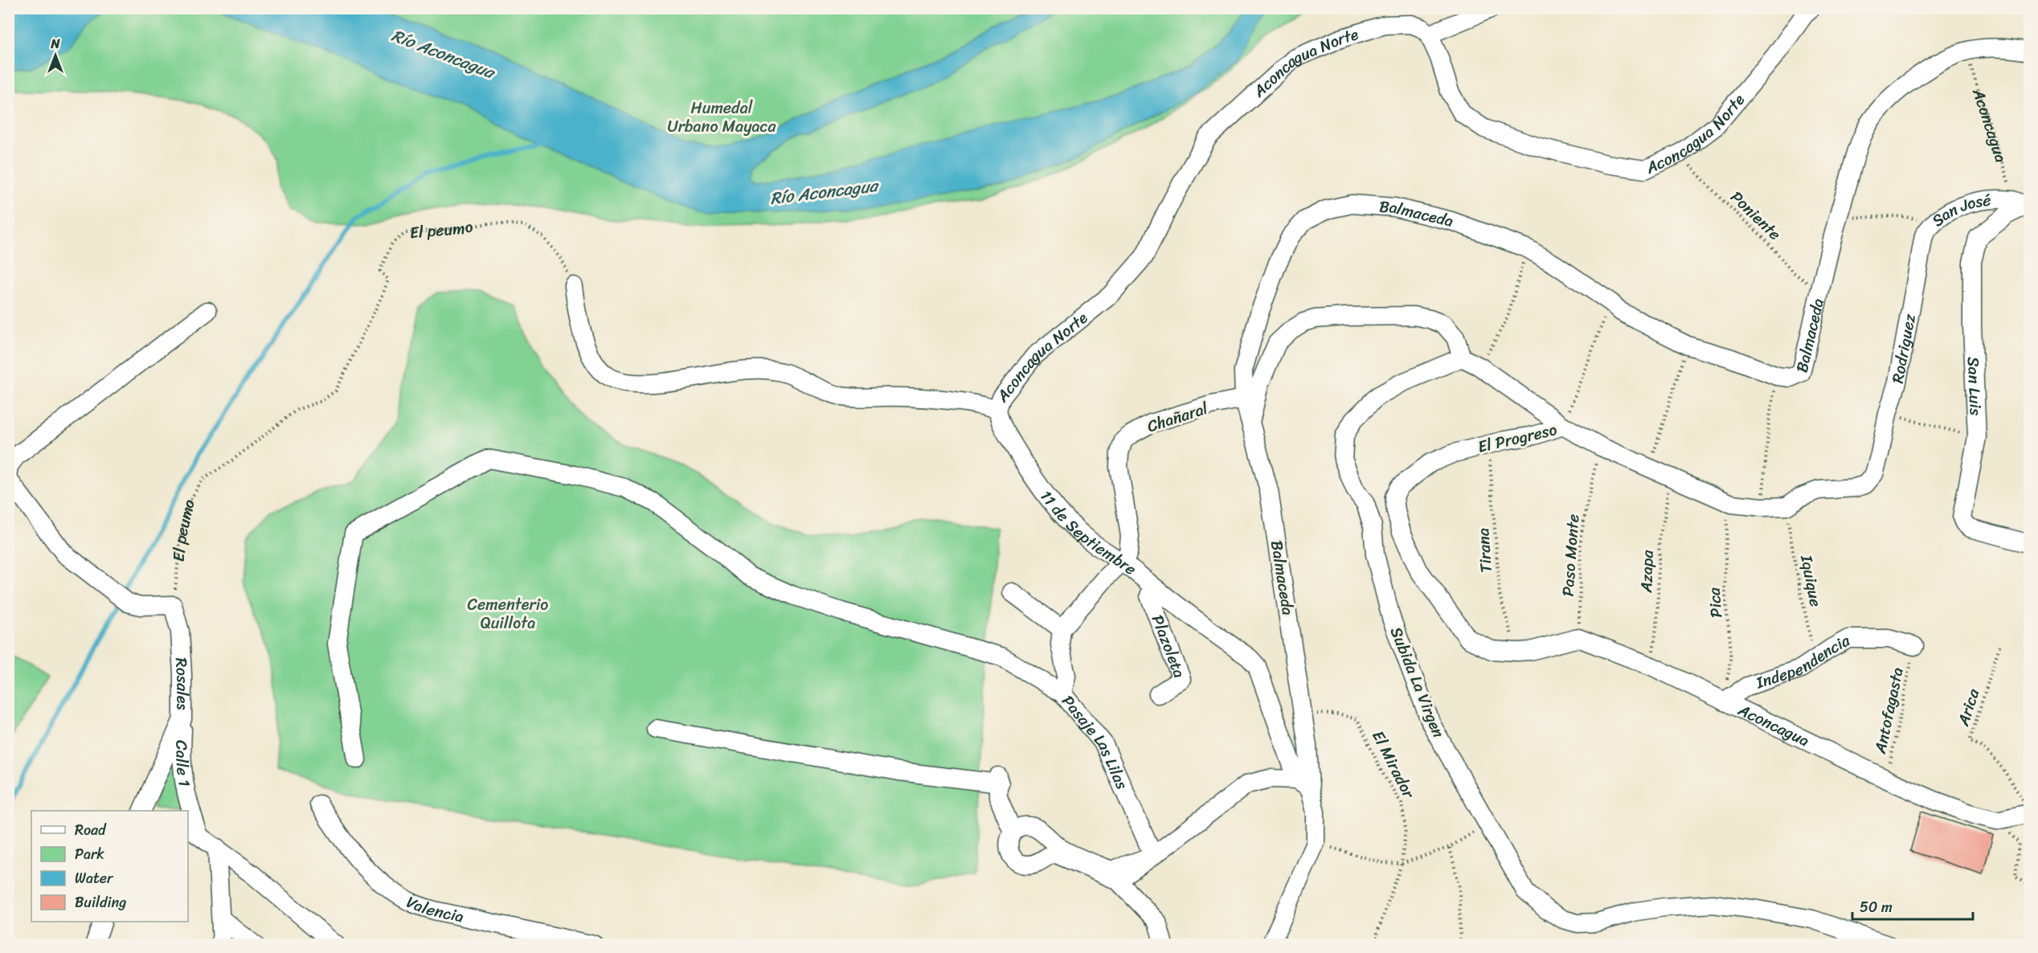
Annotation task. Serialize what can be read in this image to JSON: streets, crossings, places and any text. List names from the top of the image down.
{
  "streets": {
    "street": [
      "Aconcagua Norte",
      "Aconcagua",
      "San José",
      "Balmaceda",
      "Rodriguez",
      "San Luis",
      "Chañaral",
      "El Progreso",
      "11 de Septiembre",
      "Plazoleta",
      "Independencia",
      "Subida La Virgen",
      "Rosales",
      "Pasaje Las Lilas",
      "Calle 1",
      "Valencia"
    ],
    "path": [
      "Poniente",
      "El peumo",
      "Tirana",
      "Paso Monte",
      "Azapa",
      "Iquique",
      "Pica",
      "Arica",
      "Antofagasta",
      "El Mirador"
    ]
  },
  "crossings": [
    ["Aconcagua Norte", "Poniente"],
    ["Aconcagua Norte", "11 de Septiembre"],
    ["Aconcagua", "San José"],
    ["Aconcagua", "Balmaceda"],
    ["Aconcagua", "San Luis"],
    ["Aconcagua", "Paso Monte"],
    ["Aconcagua", "Azapa"],
    ["Aconcagua", "Pica"],
    ["Aconcagua", "Independencia"],
    ["Aconcagua", "Arica"],
    ["Aconcagua", "Antofagasta"],
    ["San José", "Balmaceda"],
    ["San José", "Rodriguez"],
    ["San José", "San Luis"],
    ["Balmaceda", "Poniente"],
    ["Balmaceda", "Chañaral"],
    ["Balmaceda", "11 de Septiembre"],
    ["Balmaceda", "El Mirador"],
    ["El peumo", "Rosales"],
    ["Rodriguez", "El Progreso"],
    ["Chañaral", "11 de Septiembre"],
    ["El Progreso", "Tirana"],
    ["El Progreso", "Paso Monte"],
    ["El Progreso", "Azapa"],
    ["El Progreso", "Iquique"],
    ["El Progreso", "Pica"],
    ["11 de Septiembre", "Plazoleta"],
    ["Iquique", "Independencia"],
    ["Pica", "Independencia"],
    ["Independencia", "Antofagasta"],
    ["Rosales", "Calle 1"]
  ],
  "water": ["Río Aconcagua"],
  "parks": ["Humedal Urbano Mayaca", "Cementerio Quillota"],
  "legend": [
    "Road",
    "Park",
    "Water",
    "Building"
  ],
  "scale_bar": "50 m",
  "north": "top"
}
